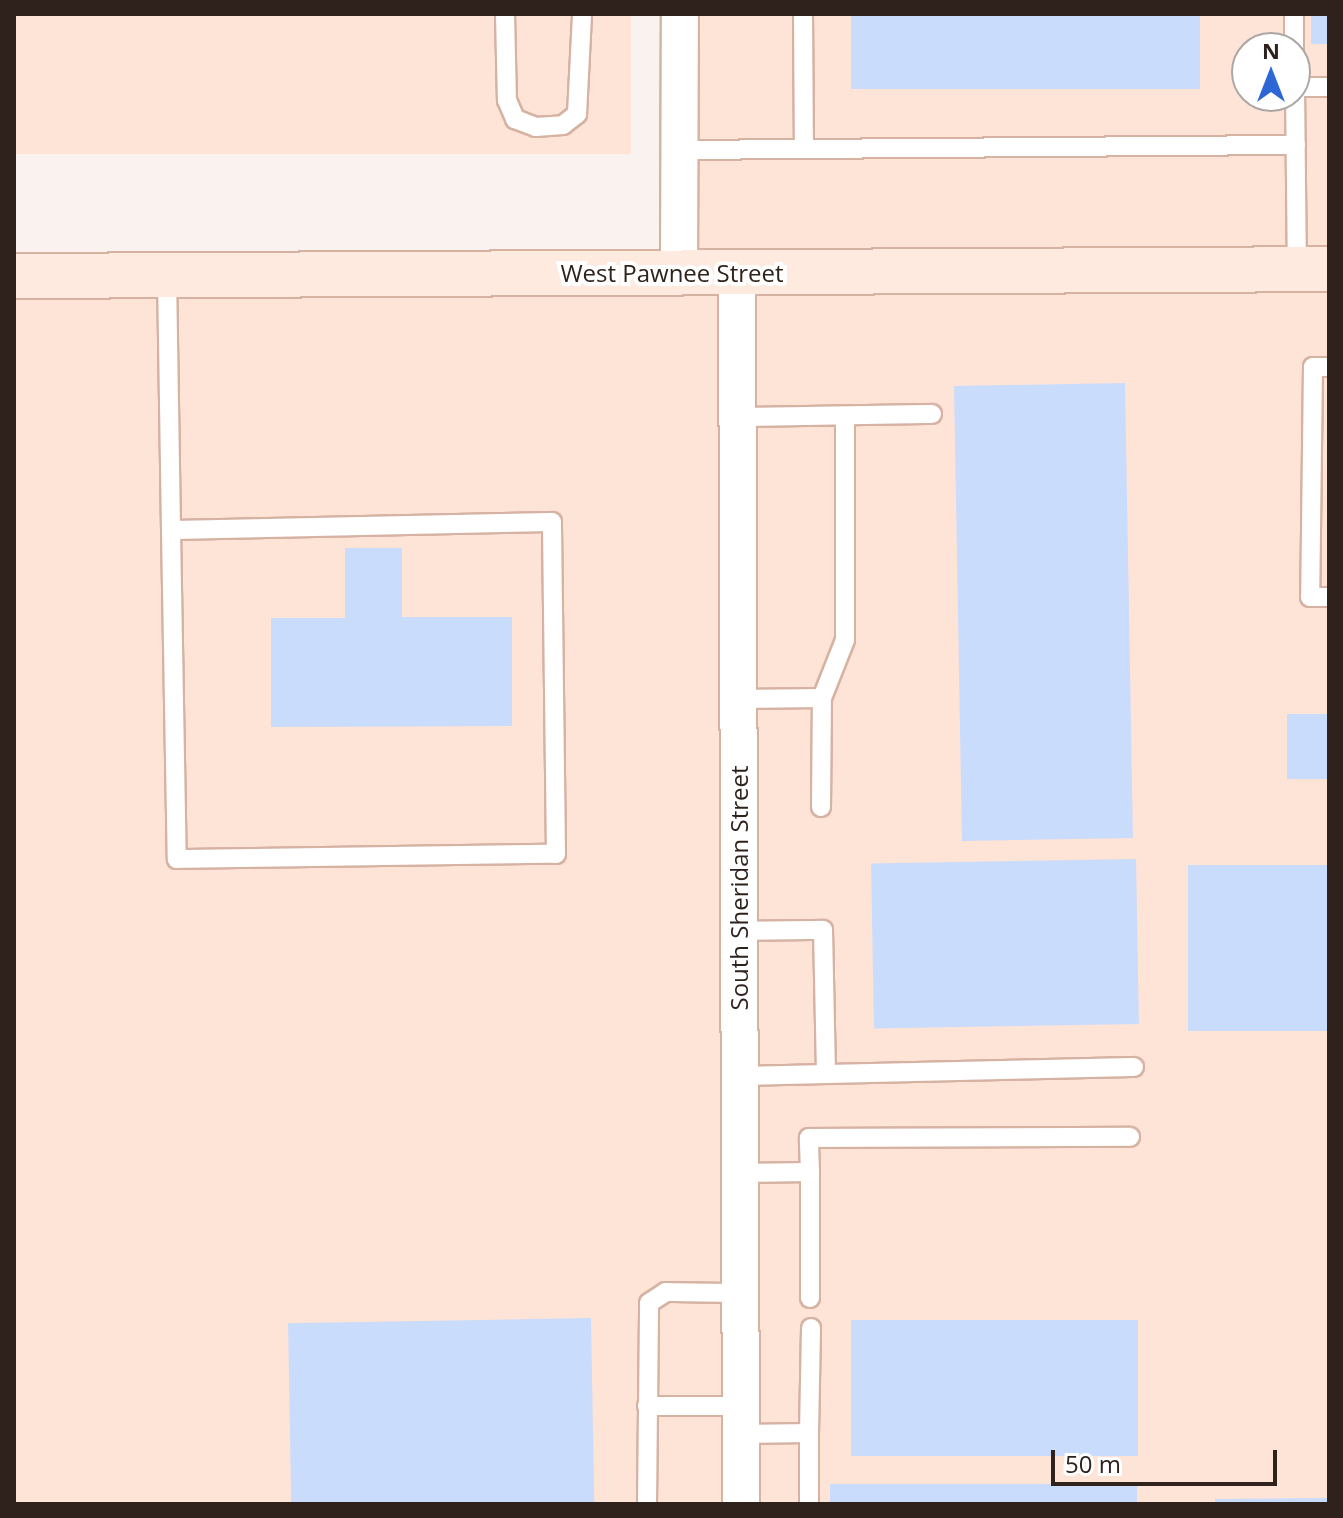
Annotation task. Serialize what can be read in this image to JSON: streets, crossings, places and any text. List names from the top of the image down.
{
  "streets": {
    "main road": ["West Pawnee Street"],
    "street": ["South Sheridan Street"]
  },
  "crossings": [
    ["West Pawnee Street", "South Sheridan Street"]
  ],
  "scale_bar": "50 m",
  "north": "top"
}
